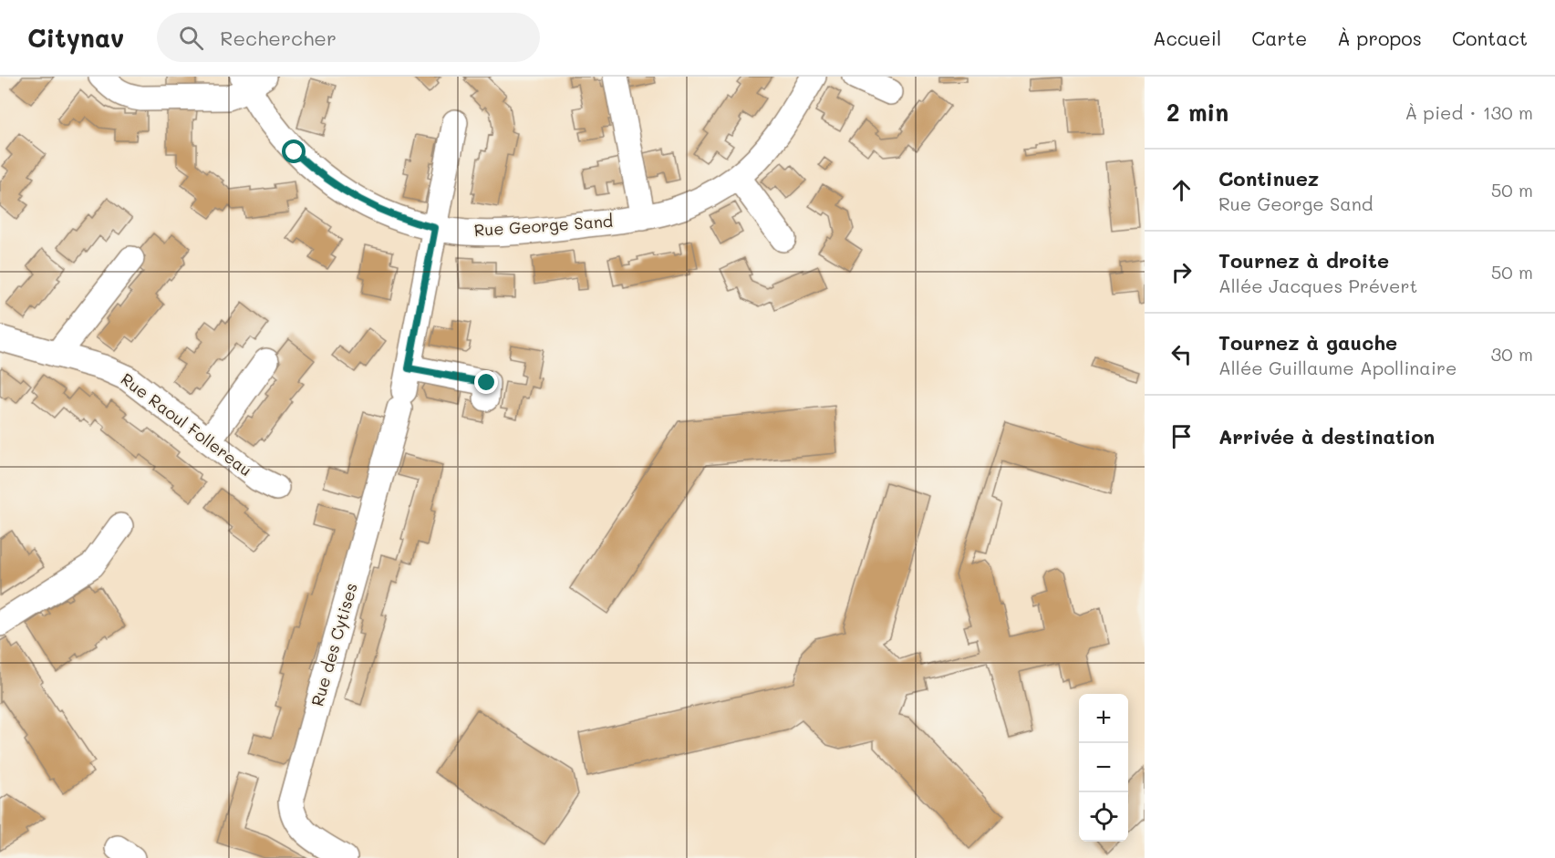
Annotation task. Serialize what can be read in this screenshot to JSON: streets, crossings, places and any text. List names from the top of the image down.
{
  "streets": {
    "street": ["Rue George Sand", "Rue Raoul Follereau", "Rue des Cytises"]
  },
  "crossings": [
    ["Rue George Sand", "Rue des Cytises"]
  ],
  "page": {
    "header": "Citynav",
    "search": "Rechercher",
    "nav": [
      "Accueil",
      "Carte",
      "À propos",
      "Contact"
    ],
    "heading": ["2 min", "À pied · 130 m"],
    "list": [
      ["Continuez", "Rue George Sand", "50 m"],
      ["Tournez à droite", "Allée Jacques Prévert", "50 m"],
      ["Tournez à gauche", "Allée Guillaume Apollinaire", "30 m"],
      "Arrivée à destination"
    ],
    "map_buttons": ["+", "−"]
  }
}
